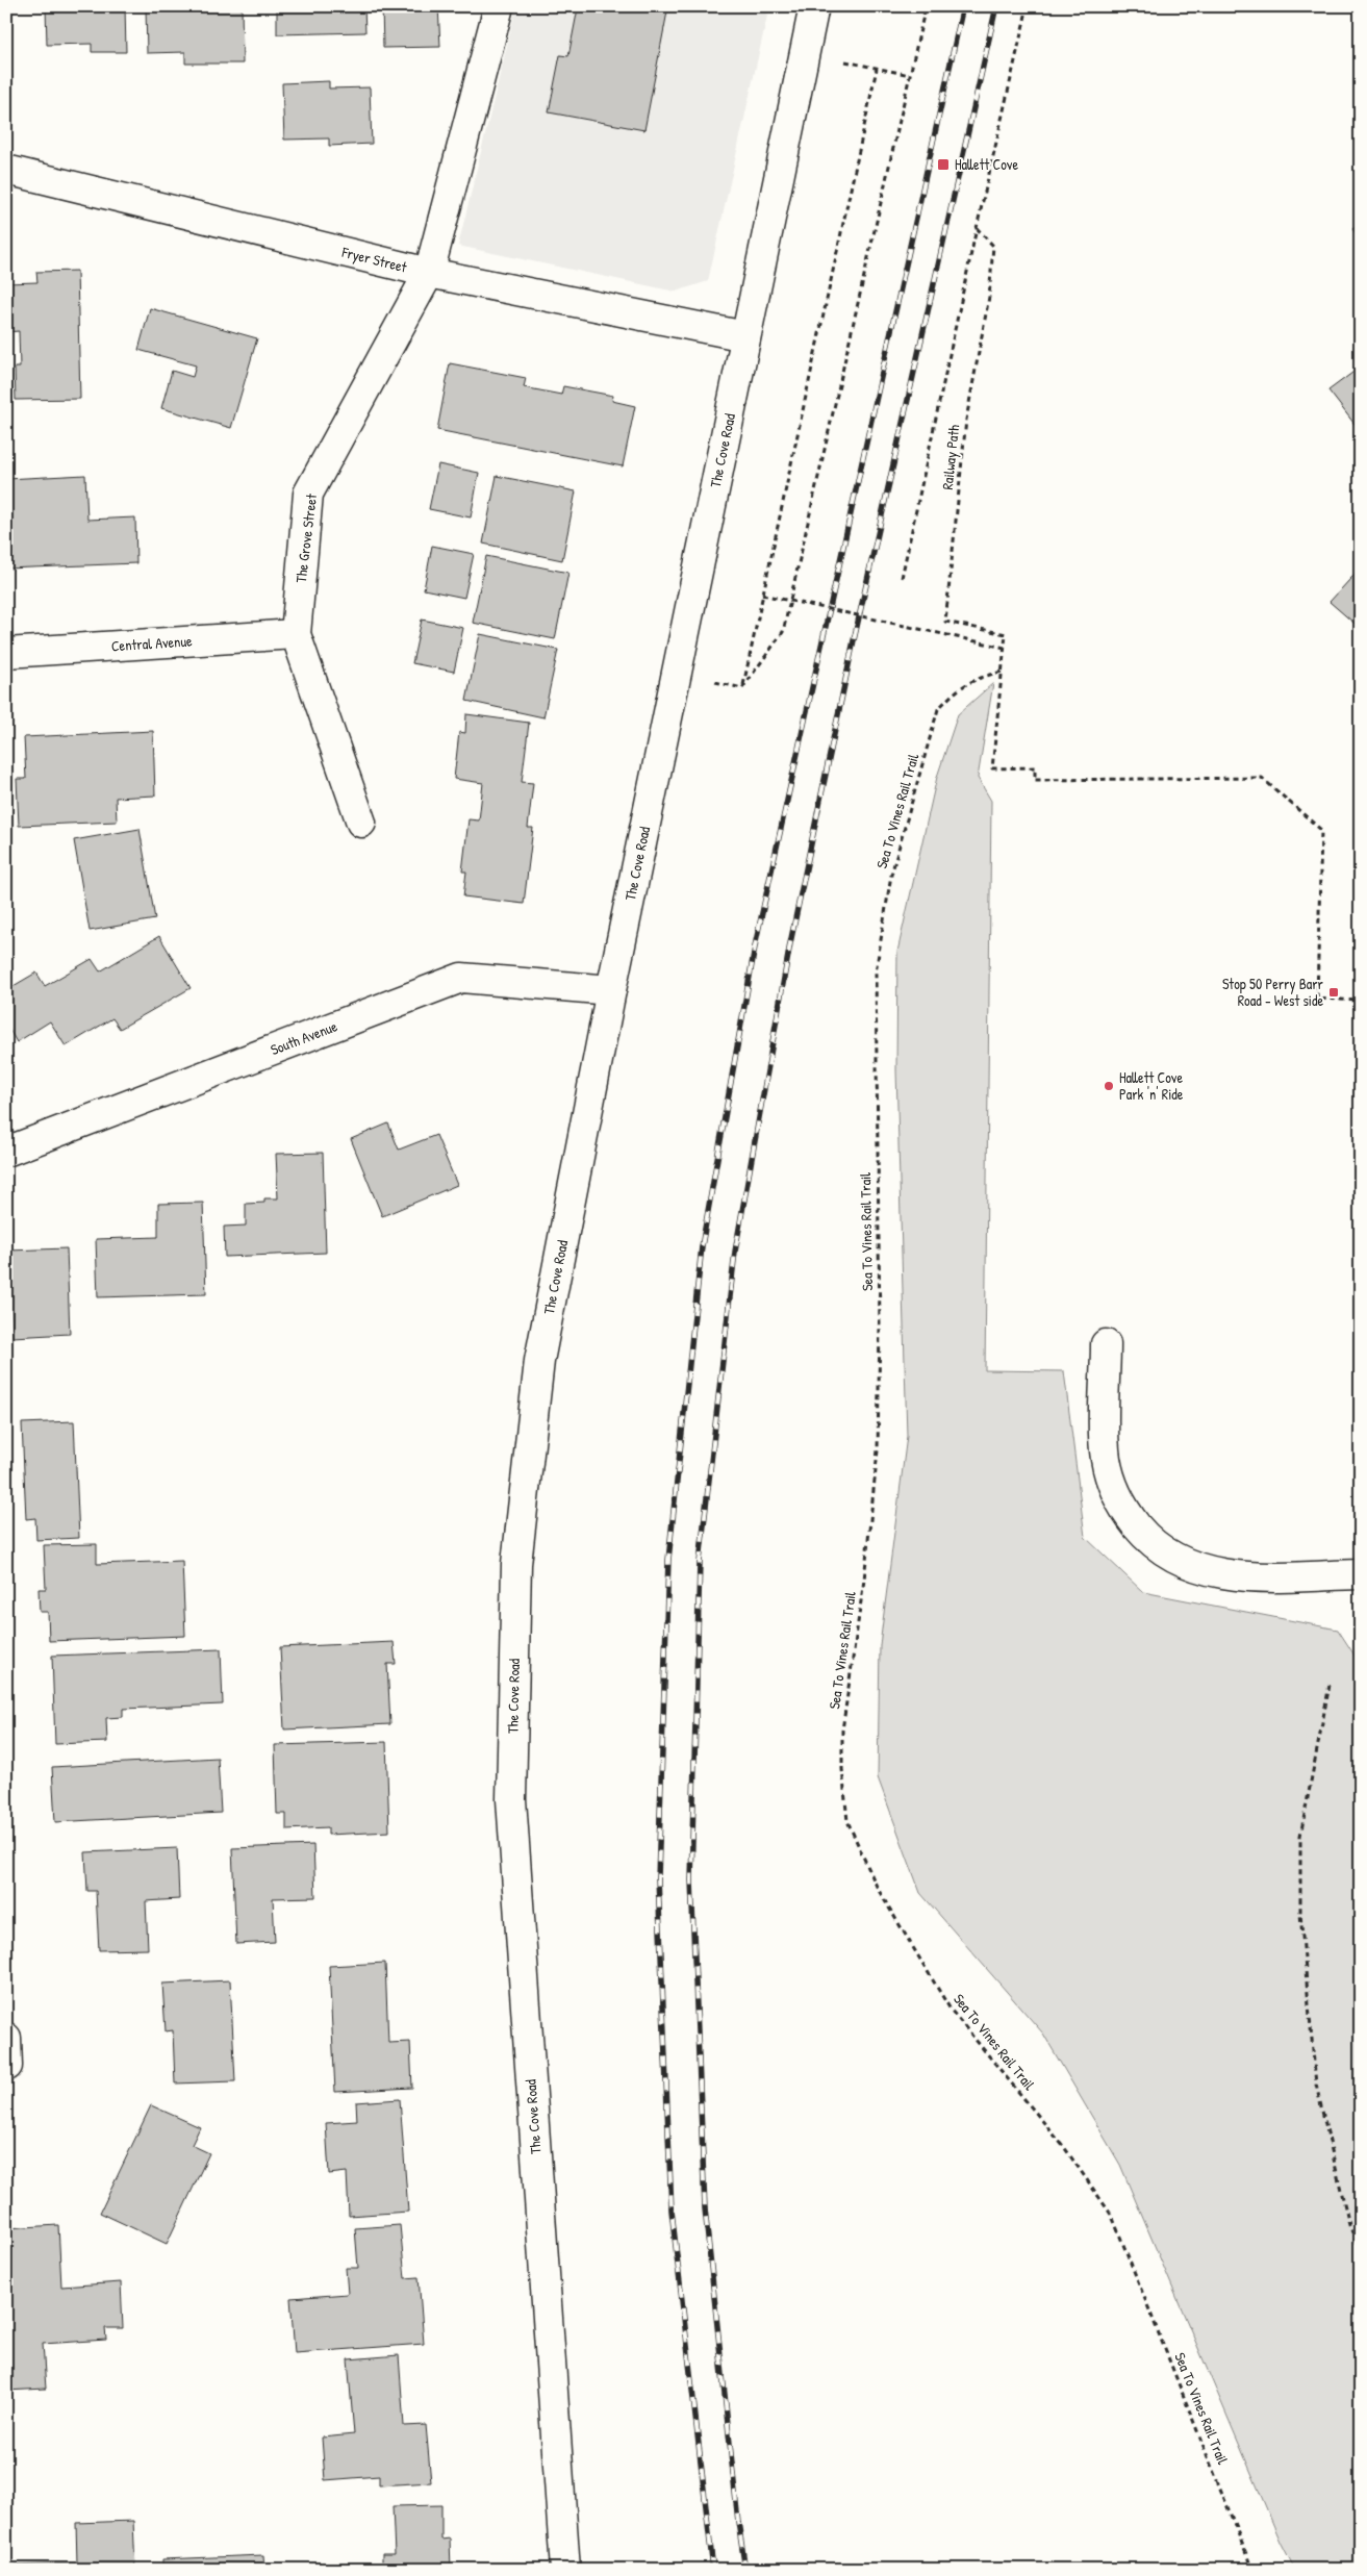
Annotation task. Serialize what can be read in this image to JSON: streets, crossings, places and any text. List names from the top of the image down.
{
  "streets": {
    "street": [
      "Fryer Street",
      "The Cove Road",
      "The Grove Street",
      "Central Avenue",
      "South Avenue"
    ],
    "path": ["Railway Path", "Sea To Vines Rail Trail"]
  },
  "crossings": [
    ["Fryer Street", "The Cove Road"],
    ["Fryer Street", "The Grove Street"],
    ["The Cove Road", "South Avenue"],
    ["The Grove Street", "Central Avenue"]
  ],
  "places": {
    "transit": ["Hallett Cove", "Stop 50 Perry Barr Road - West side"],
    "other": ["Hallett Cove Park 'n' Ride"]
  }
}
